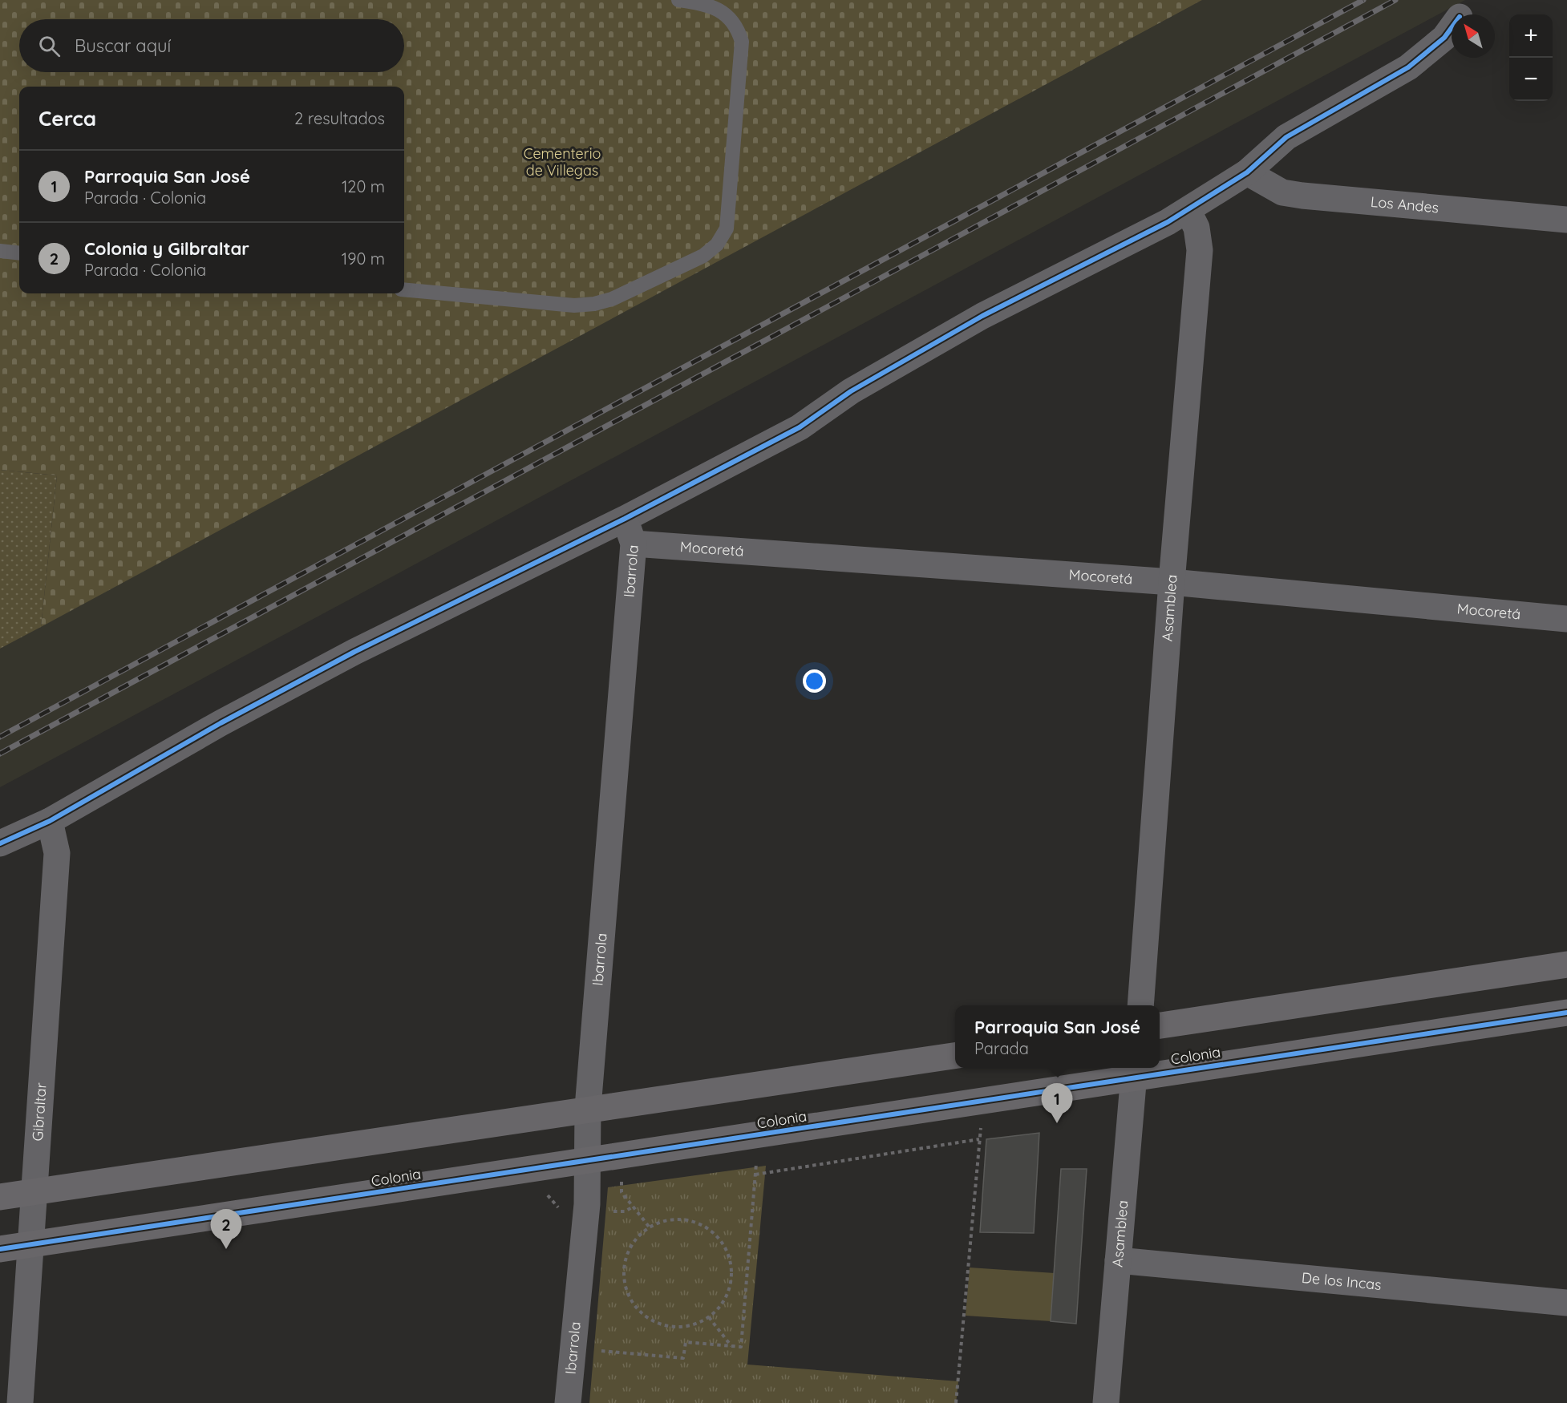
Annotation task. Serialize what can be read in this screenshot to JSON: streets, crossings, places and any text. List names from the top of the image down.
{
  "streets": {
    "street": [
      "Los Andes",
      "Mocoretá",
      "Ibarrola",
      "Asamblea",
      "Colonia",
      "Gibraltar",
      "De los Incas"
    ]
  },
  "crossings": [
    ["Mocoretá", "Ibarrola"],
    ["Mocoretá", "Asamblea"],
    ["Ibarrola", "Colonia"],
    ["Asamblea", "Colonia"],
    ["Asamblea", "De los Incas"],
    ["Colonia", "Gibraltar"]
  ],
  "parks": ["Cementerio de Villegas"],
  "north": "top left",
  "page": {
    "map_buttons": ["+", "−"],
    "search": "Buscar aquí",
    "heading": ["Cerca", "2 resultados"],
    "list": [
      {
        "mark": "1",
        "name": "Parroquia San José",
        "note": "Parada · Colonia",
        "value": "120 m"
      },
      {
        "mark": "2",
        "name": "Colonia y Gilbraltar",
        "note": "Parada · Colonia",
        "value": "190 m"
      }
    ],
    "popup": ["Parroquia San José", "Parada"],
    "pins": ["1", "2"]
  }
}
